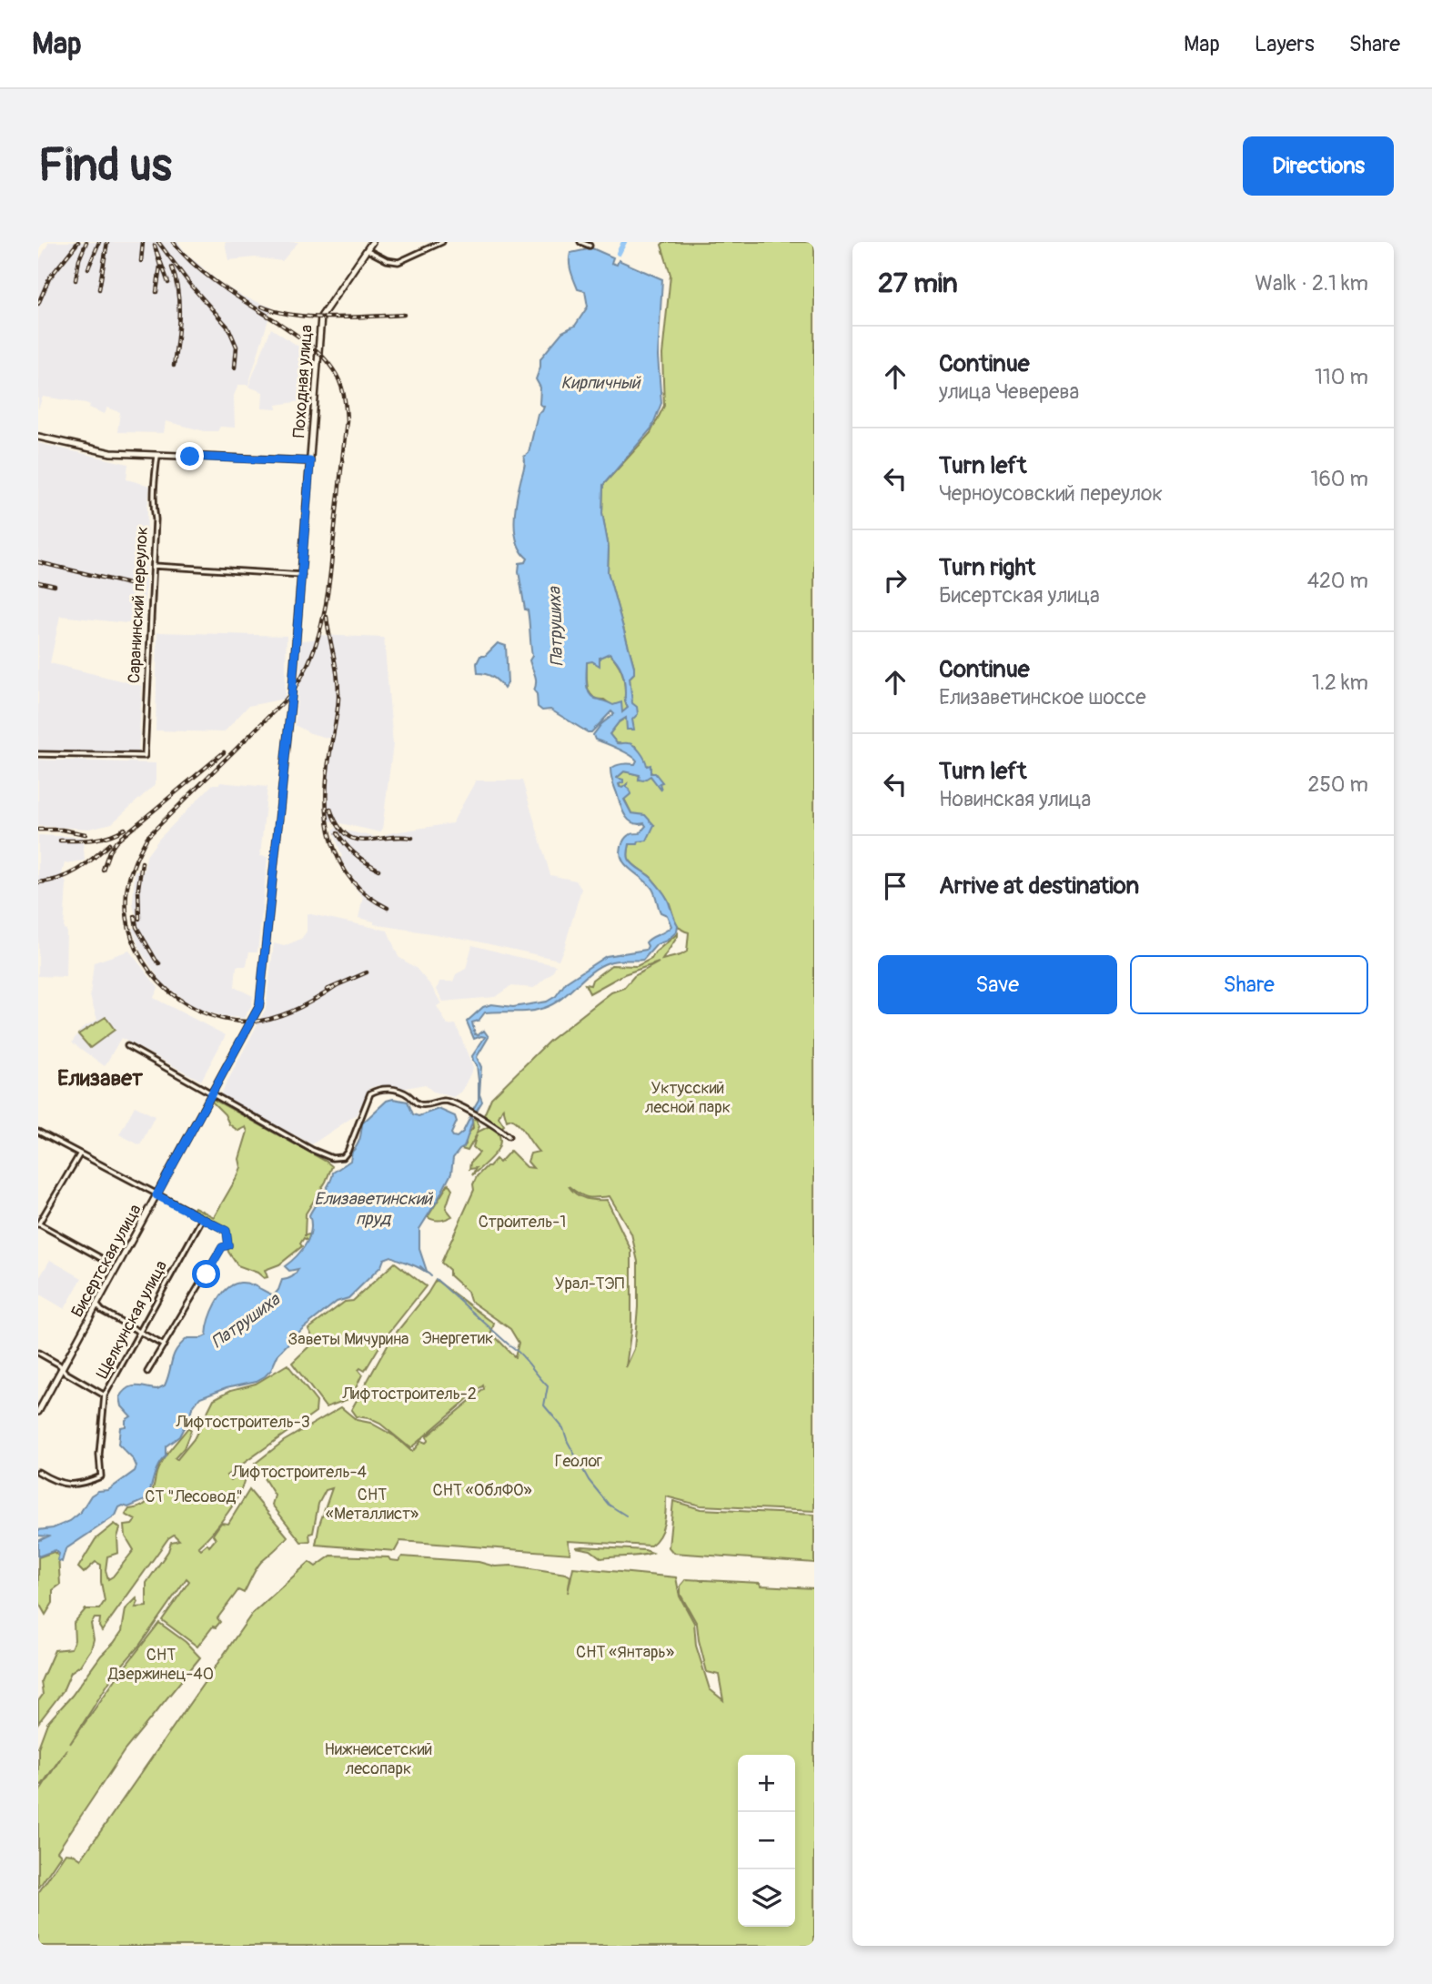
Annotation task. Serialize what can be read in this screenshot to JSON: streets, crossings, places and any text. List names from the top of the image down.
{
  "streets": {
    "main road": ["Походная улица", "Бисертская улица"],
    "street": ["Саранинский переулок", "Щелкунская улица"]
  },
  "crossings": [
    ["Походная улица", "Бисертская улица"]
  ],
  "districts": ["Елизавет"],
  "water": ["Кирпичный", "Патрушиха", "Елизаветинский пруд"],
  "parks": [
    "Уктусский лесной парк",
    "Строитель-1",
    "Урал-ТЭП",
    "Энергетик",
    "Заветы Мичурина",
    "Лифтостроитель-2",
    "Лифтостроитель-3",
    "Геолог",
    "Лифтостроитель-4",
    "СНТ «ОблФО»",
    "СНТ «Металлист»",
    "СТ \"Лесовод\"",
    "СНТ «Янтарь»",
    "СНТ Дзержинец-40",
    "Нижнеисетский лесопарк"
  ],
  "page": {
    "header": "Map",
    "nav": ["Map", "Layers", "Share"],
    "buttons": [
      "Directions",
      ["Save", "Share"]
    ],
    "title": "Find us",
    "heading": ["27 min", "Walk · 2.1 km"],
    "list": [
      ["Continue", "улица Чеверева", "110 m"],
      ["Turn left", "Черноусовский переулок", "160 m"],
      ["Turn right", "Бисертская улица", "420 m"],
      ["Continue", "Елизаветинское шоссе", "1.2 km"],
      ["Turn left", "Новинская улица", "250 m"],
      "Arrive at destination"
    ],
    "map_buttons": ["+", "−"]
  }
}
